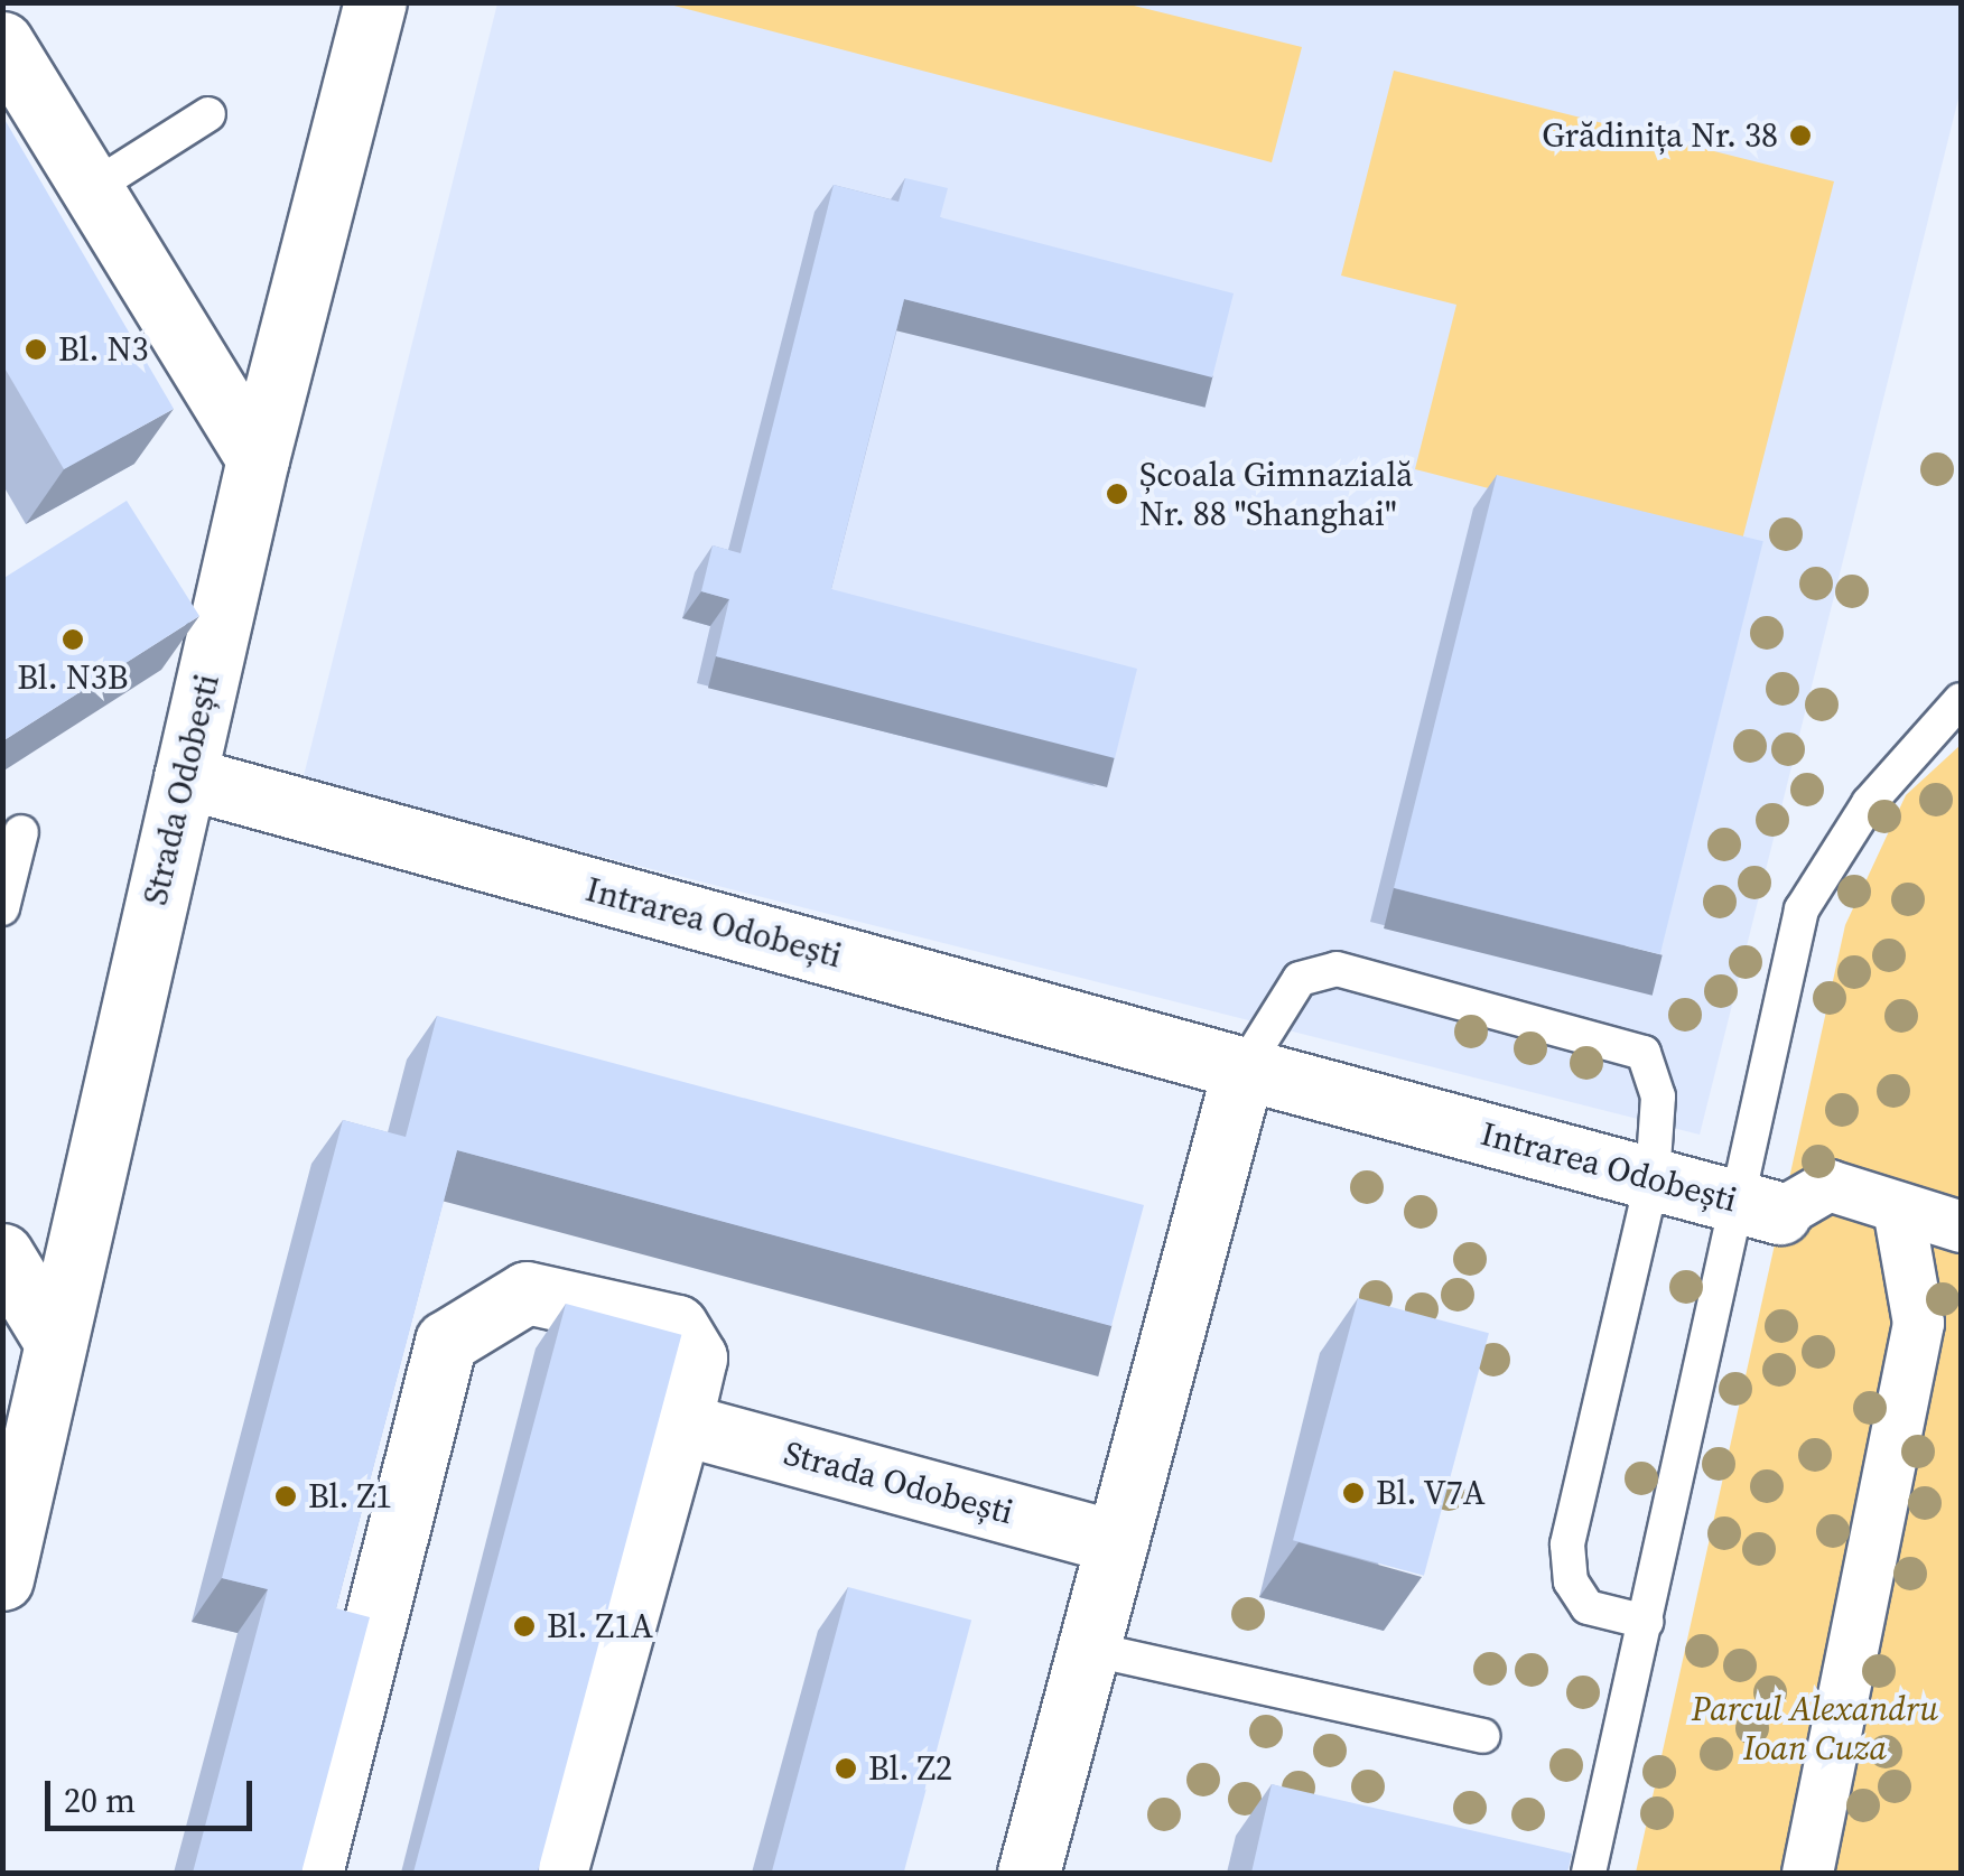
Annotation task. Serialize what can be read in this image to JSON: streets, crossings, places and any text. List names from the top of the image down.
{
  "streets": {
    "street": ["Strada Odobești", "Intrarea Odobești"]
  },
  "crossings": [
    ["Strada Odobești", "Intrarea Odobești"]
  ],
  "parks": ["Parcul Alexandru Ioan Cuza"],
  "places": [
    "Grădinița Nr. 38",
    "Bl. N3",
    "Școala Gimnazială Nr. 88 \"Shanghai\"",
    "Bl. N3B",
    "Bl. V7A",
    "Bl. Z1",
    "Bl. Z1A",
    "Bl. Z2"
  ],
  "scale_bar": "20 m"
}
